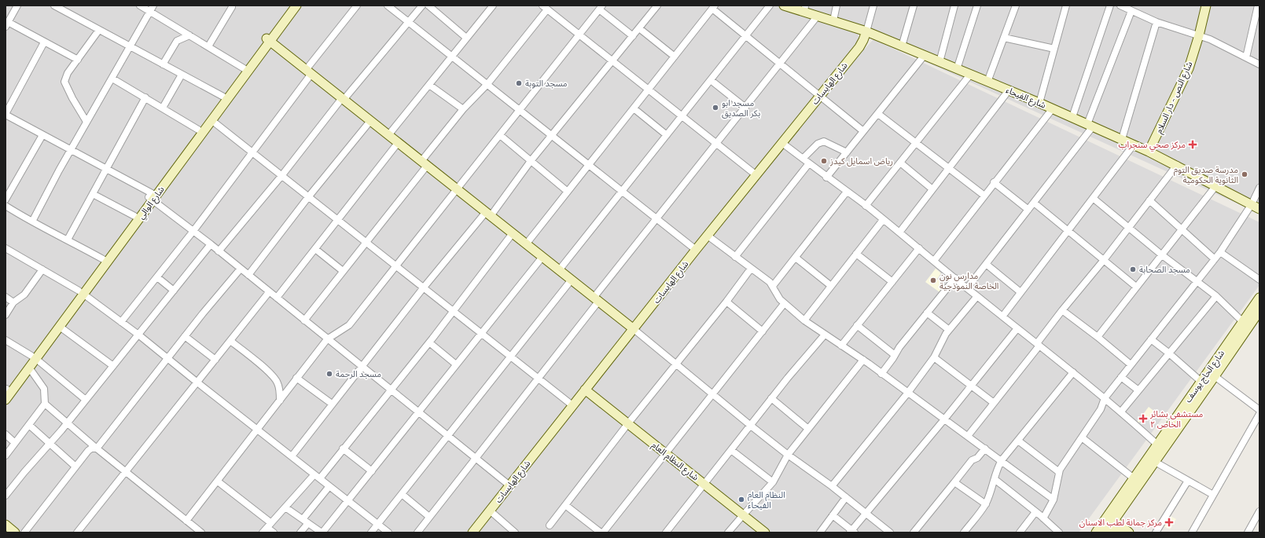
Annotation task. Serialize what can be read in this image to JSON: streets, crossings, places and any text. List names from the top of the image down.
{
  "streets": {
    "street": [
      "شارع الهايسات",
      "شارع الفيحاء",
      "شارع النص - دار السلام",
      "شارع الوالي",
      "شارع الحاج يوسف",
      "شارع النظام العام"
    ]
  },
  "crossings": [
    ["شارع الهايسات", "شارع الفيحاء"],
    ["شارع الهايسات", "شارع النظام العام"],
    ["شارع الفيحاء", "شارع النص - دار السلام"]
  ],
  "places": {
    "other": [
      "مسجد التوبة",
      "مسجد ابو بكر الصديق",
      "رياض اسمايل كيدز",
      "مدرسة صديق التوم الثانوية الحكومية",
      "مسجد الصحابة",
      "مدارس نون الخاصة النموذجية",
      "مسجد الرحمة",
      "النظام العام الفيحاء"
    ],
    "health": ["مركز صحي سنجراب", "مستشفى بشائر الخاص ٢", "مركز جمانة لطب الاسنان"]
  }
}
